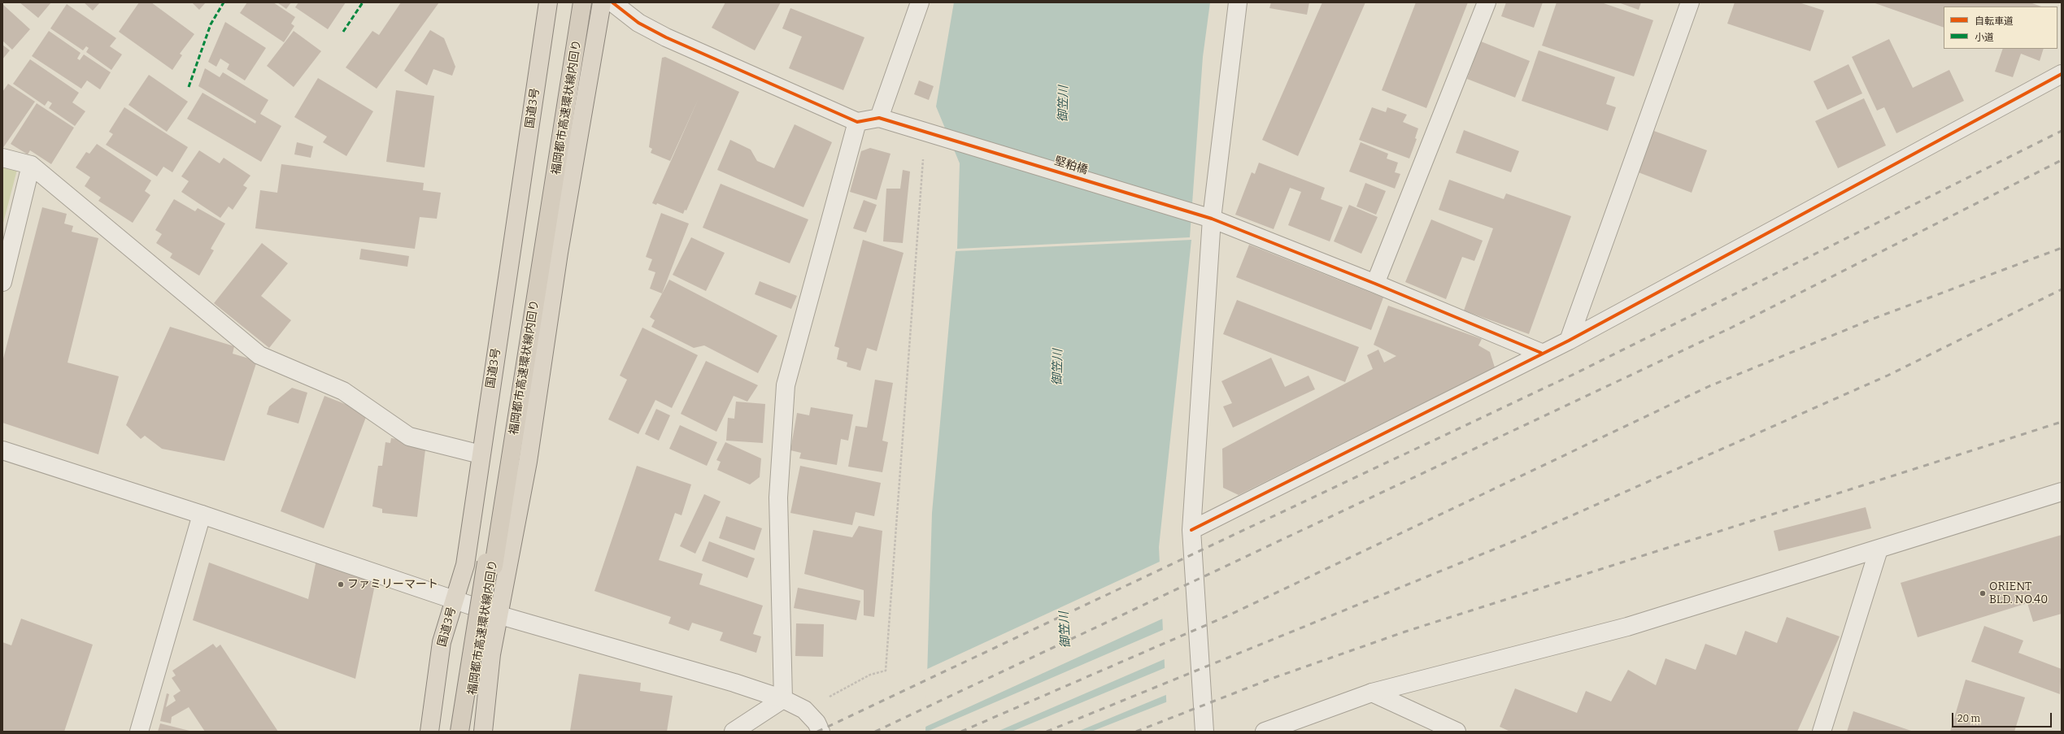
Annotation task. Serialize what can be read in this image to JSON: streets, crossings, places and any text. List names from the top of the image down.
{
  "streets": {
    "highway": ["福岡都市高速環状線内回り", "国道3号"],
    "street": ["堅粕橋"]
  },
  "water": ["御笠川"],
  "places": ["ファミリーマート", "ORIENT BLD. NO.40"],
  "legend": ["自転車道", "小道"],
  "scale_bar": "20 m"
}
